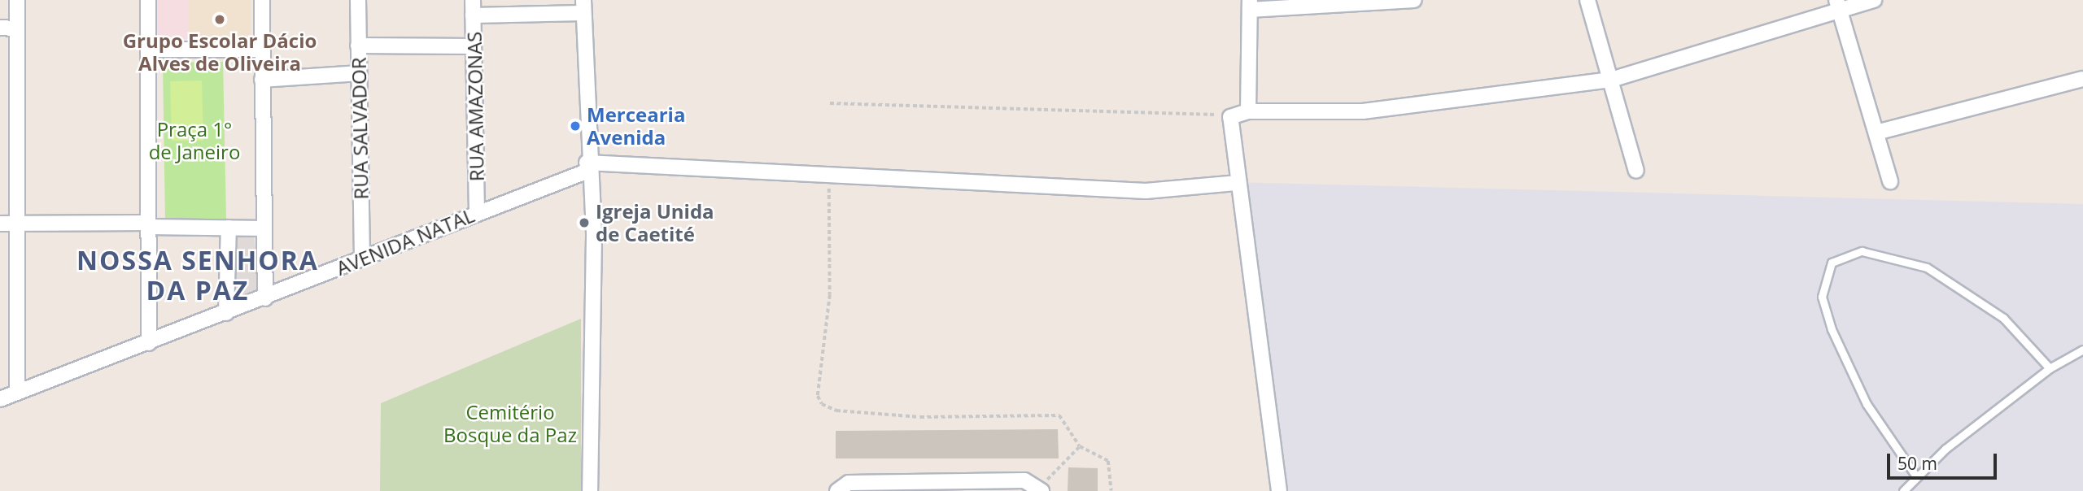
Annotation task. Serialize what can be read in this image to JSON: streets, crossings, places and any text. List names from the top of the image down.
{
  "streets": {
    "street": ["RUA AMAZONAS", "RUA SALVADOR", "AVENIDA NATAL"]
  },
  "crossings": [
    ["RUA AMAZONAS", "AVENIDA NATAL"],
    ["RUA SALVADOR", "AVENIDA NATAL"]
  ],
  "districts": ["NOSSA SENHORA DA PAZ"],
  "parks": ["Praça 1° de Janeiro", "Cemitério Bosque da Paz"],
  "places": ["Grupo Escolar Dácio Alves de Oliveira", "Mercearia Avenida", "Igreja Unida de Caetité"],
  "scale_bar": "50 m"
}
